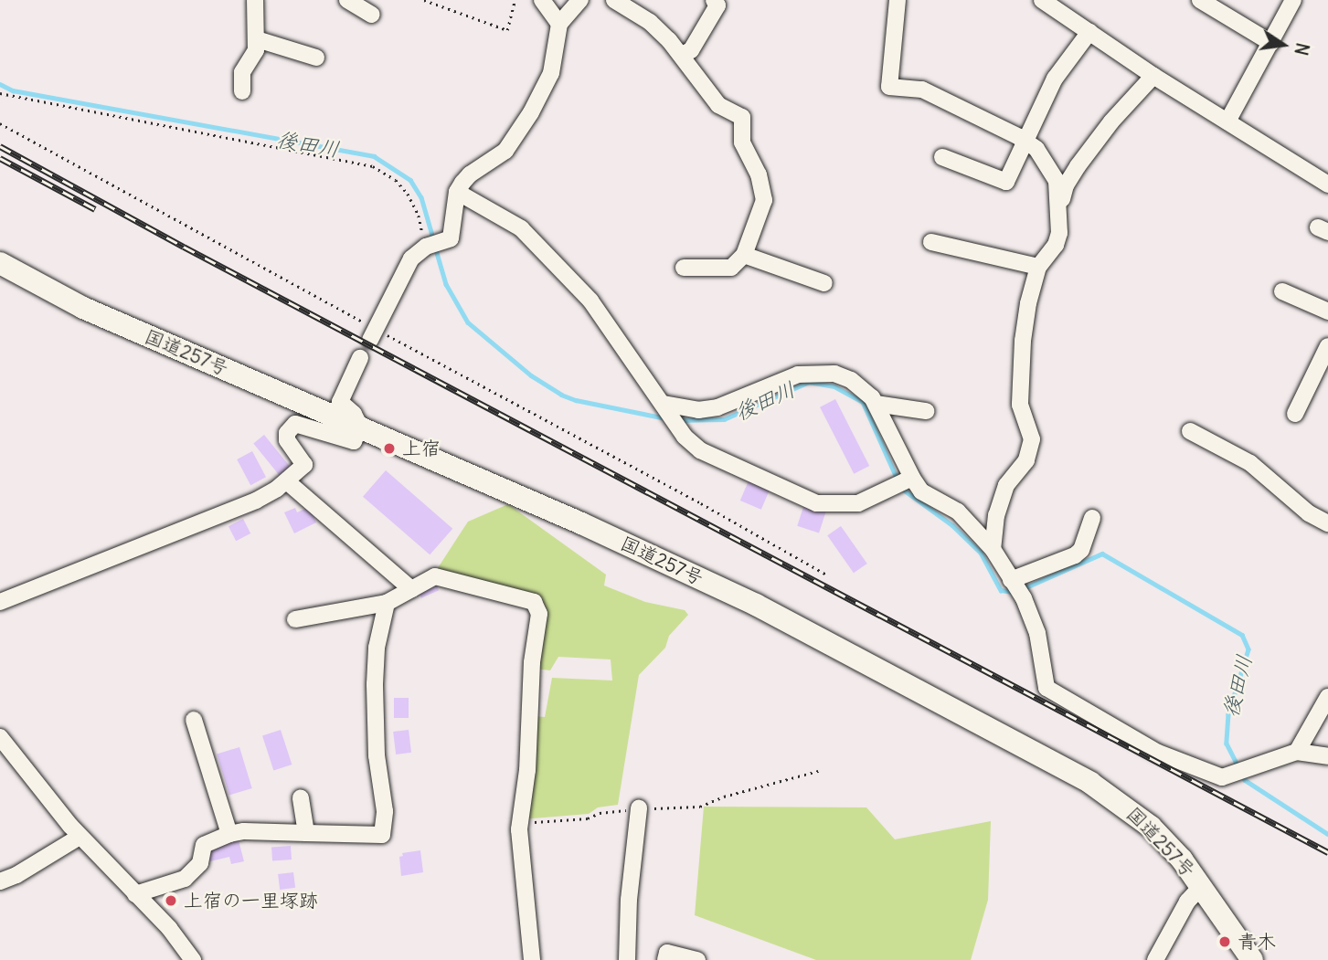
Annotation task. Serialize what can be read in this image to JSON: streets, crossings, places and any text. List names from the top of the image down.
{
  "streets": {
    "highway": ["国道257号"]
  },
  "water": ["後田川"],
  "places": ["上宿", "上宿の一里塚跡", "青木"],
  "north": "right"
}
